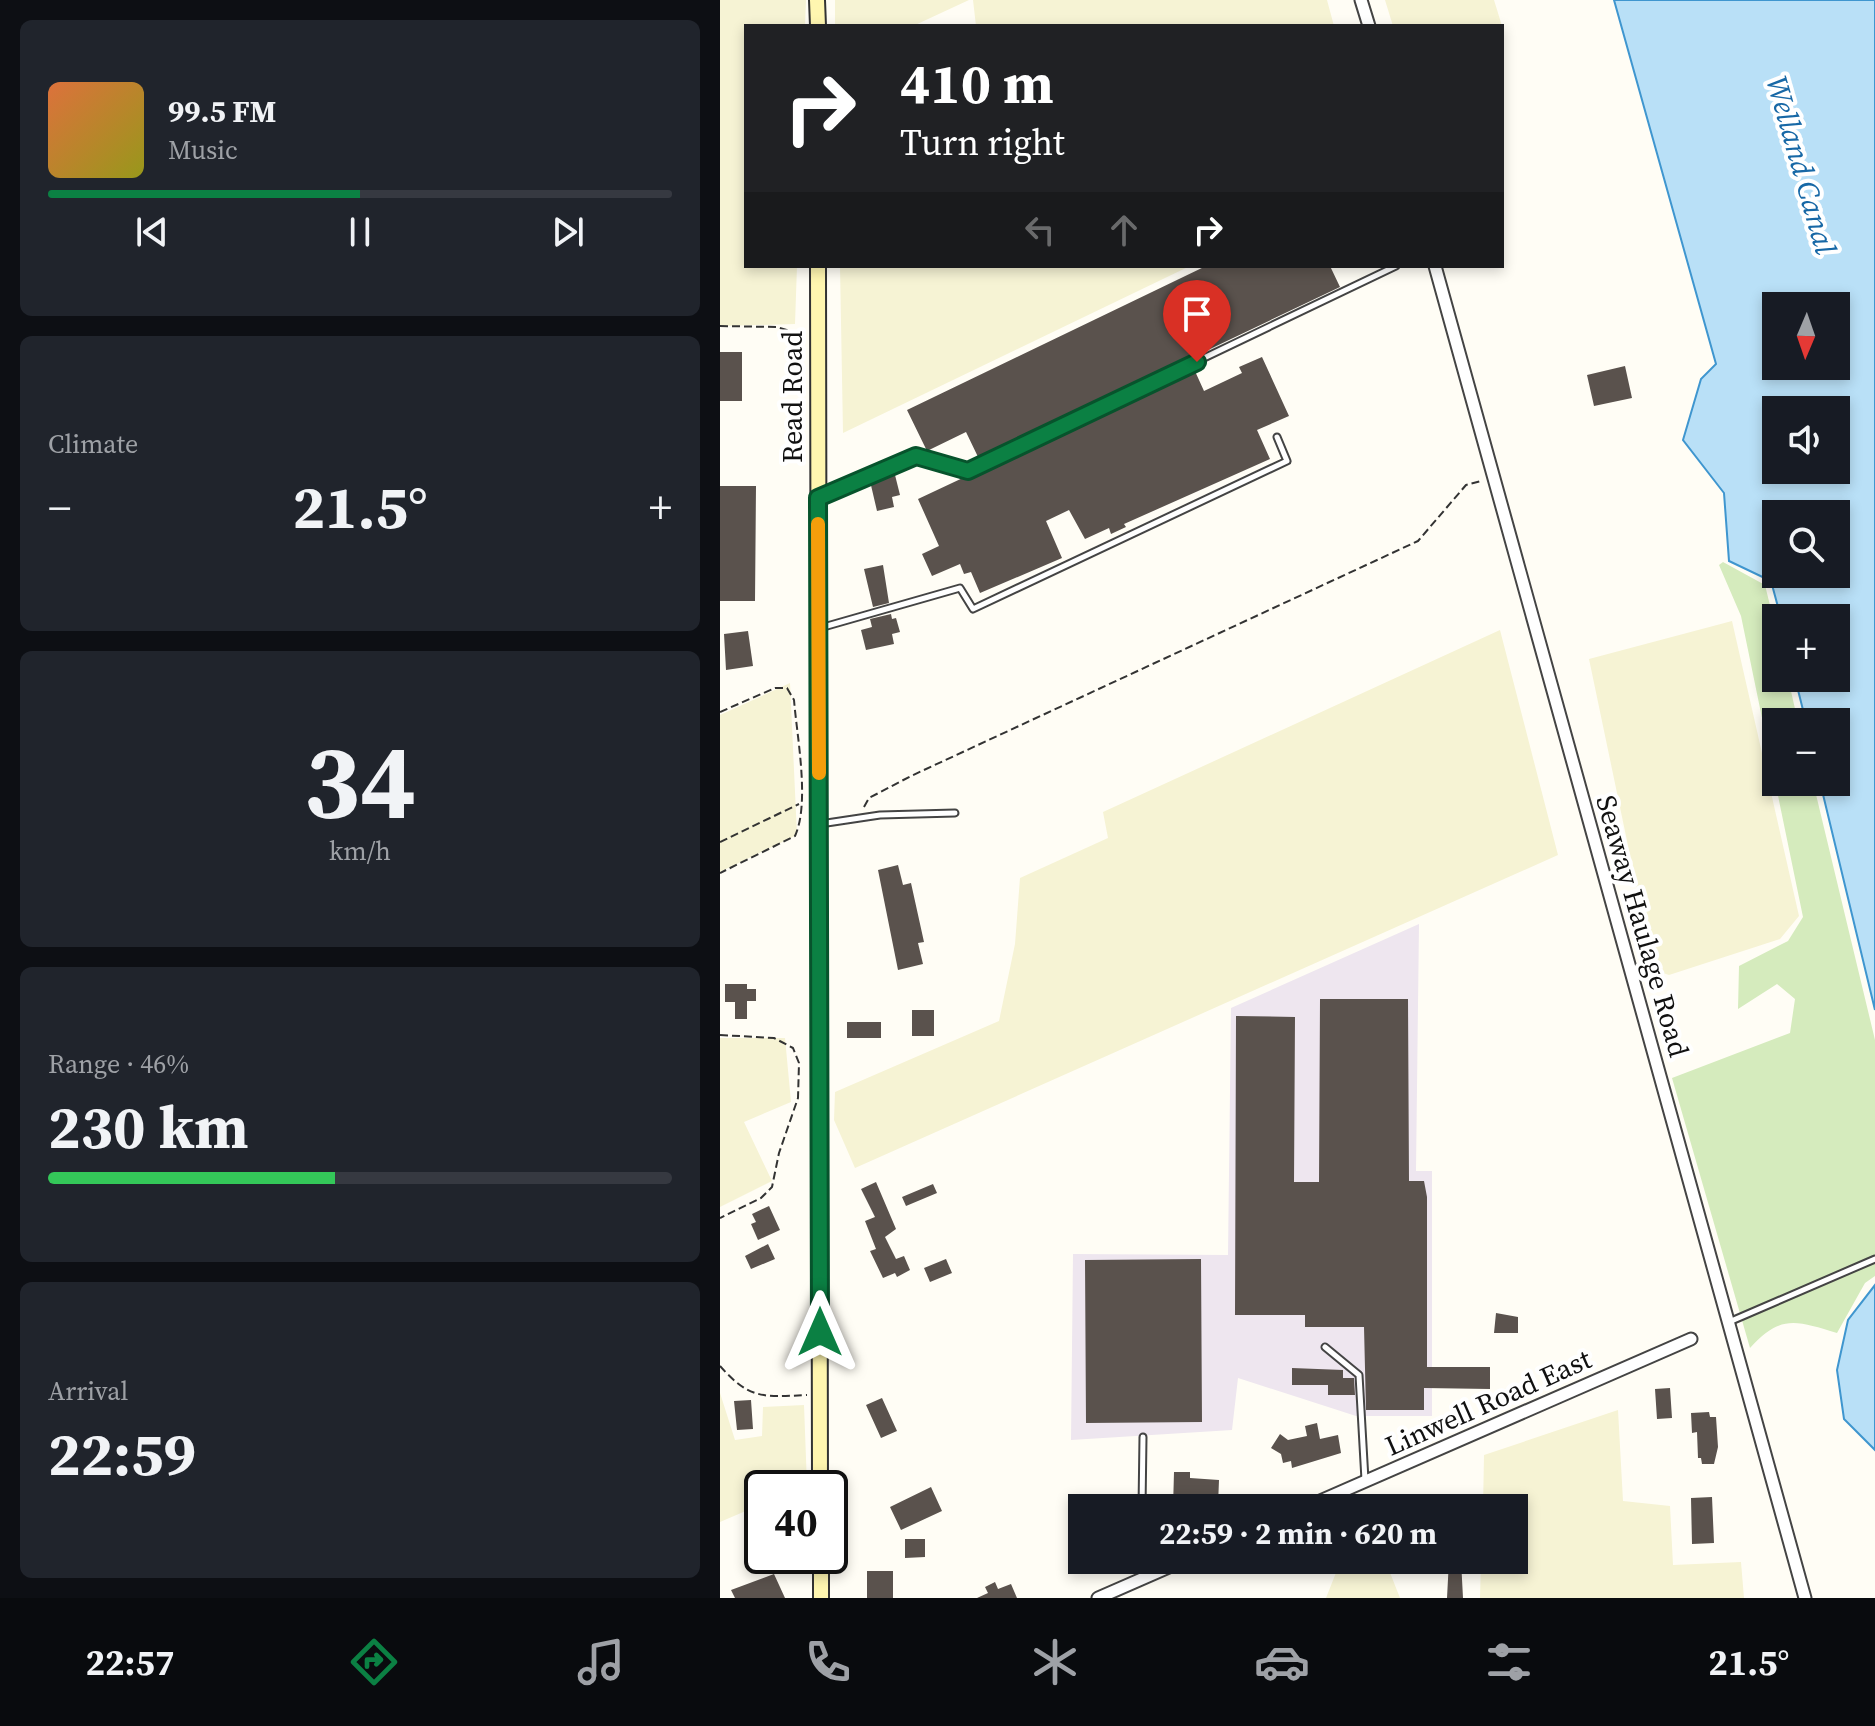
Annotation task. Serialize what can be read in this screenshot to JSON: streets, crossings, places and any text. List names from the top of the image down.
{
  "streets": {
    "street": ["Read Road", "Seaway Haulage Road", "Linwell Road East"]
  },
  "water": ["Welland Canal"],
  "north": "bottom",
  "page": {
    "turn": ["410 m", "Turn right"],
    "song": ["99.5 FM", "Music"],
    "map_buttons": ["+", "−"],
    "tile": [
      "Climate",
      ["34", "km/h"],
      ["Range · 46%", "230 km"],
      ["Arrival", "22:59"]
    ],
    "heat": ["−", "21.5°", "+"],
    "limit": "40",
    "trip": "22:59 · 2 min · 620 m",
    "tabs": ["22:57", "21.5°"]
  }
}
